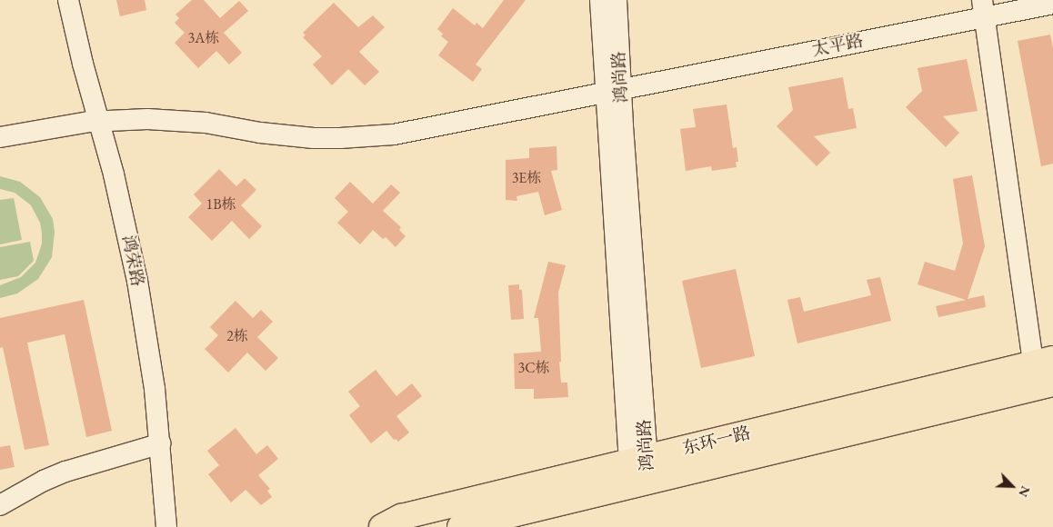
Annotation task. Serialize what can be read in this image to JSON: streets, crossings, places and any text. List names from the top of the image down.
{
  "streets": {
    "main road": ["东环一路"],
    "street": ["太平路", "鸿尚路", "鸿荣路"]
  },
  "crossings": [
    ["太平路", "鸿尚路"],
    ["太平路", "鸿荣路"],
    ["鸿尚路", "东环一路"]
  ],
  "house_numbers": [
    "3A栋",
    "3E栋",
    "1B栋",
    "2栋",
    "3C栋"
  ],
  "north": "bottom right"
}
